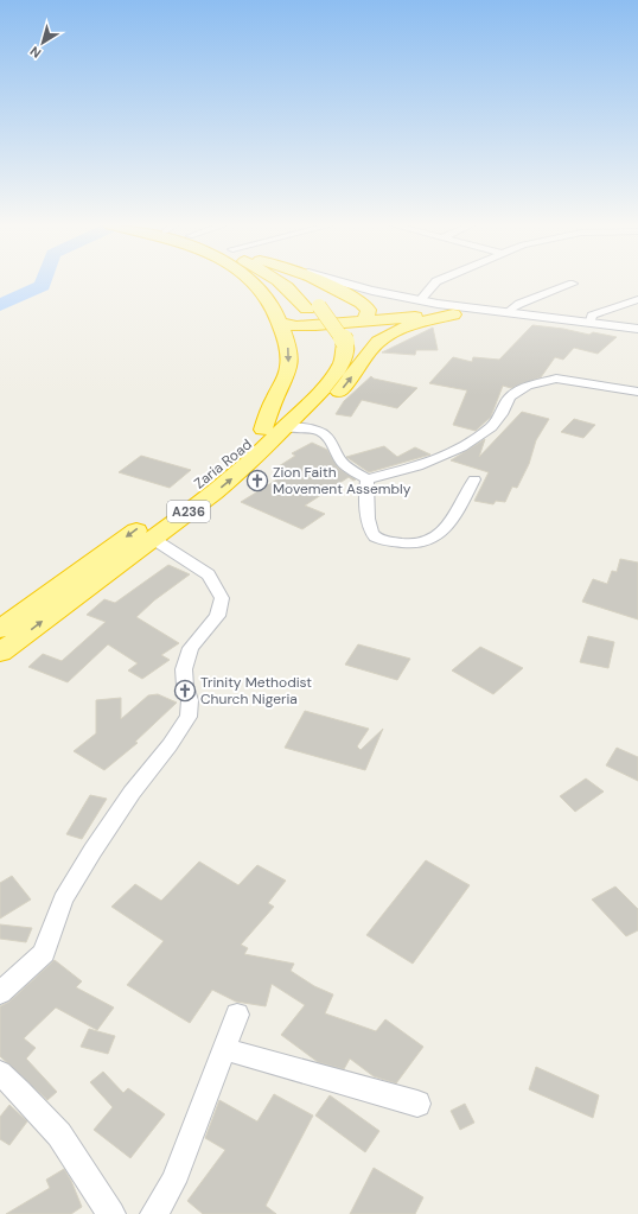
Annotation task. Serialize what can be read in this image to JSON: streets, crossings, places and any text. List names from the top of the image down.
{
  "streets": {
    "highway": ["Zaria Road", "A236"]
  },
  "crossings": [
    ["Zaria Road", "A236"]
  ],
  "places": {
    "church": ["Zion Faith Movement Assembly", "Trinity Methodist Church Nigeria"]
  },
  "north": "bottom left"
}
